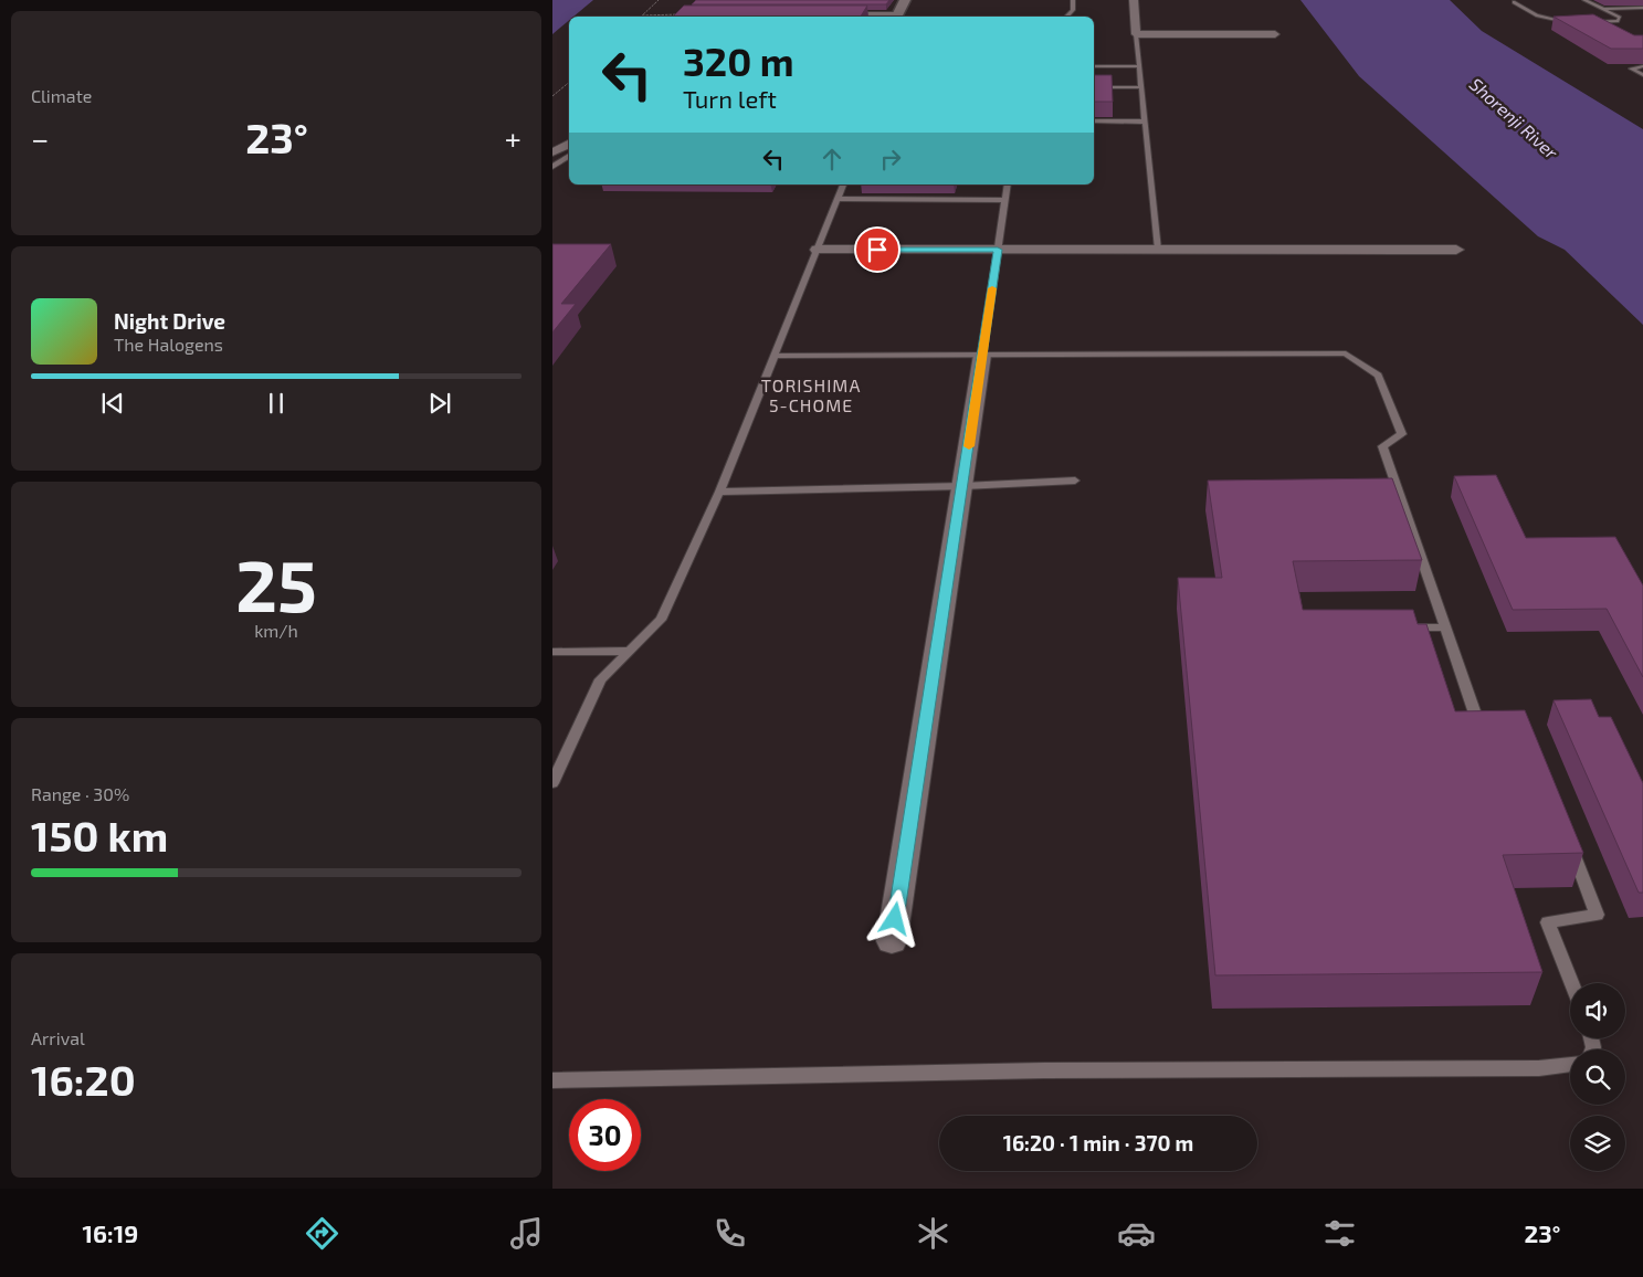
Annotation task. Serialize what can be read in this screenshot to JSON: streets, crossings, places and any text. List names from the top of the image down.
{
  "districts": ["TORISHIMA 5-CHOME"],
  "water": ["Shorenji River"],
  "page": {
    "tile": [
      "Climate",
      ["25", "km/h"],
      ["Range · 30%", "150 km"],
      ["Arrival", "16:20"]
    ],
    "turn": ["320 m", "Turn left"],
    "heat": ["−", "23°", "+"],
    "song": ["Night Drive", "The Halogens"],
    "limit": "30",
    "trip": "16:20 · 1 min · 370 m",
    "tabs": ["16:19", "23°"]
  }
}
